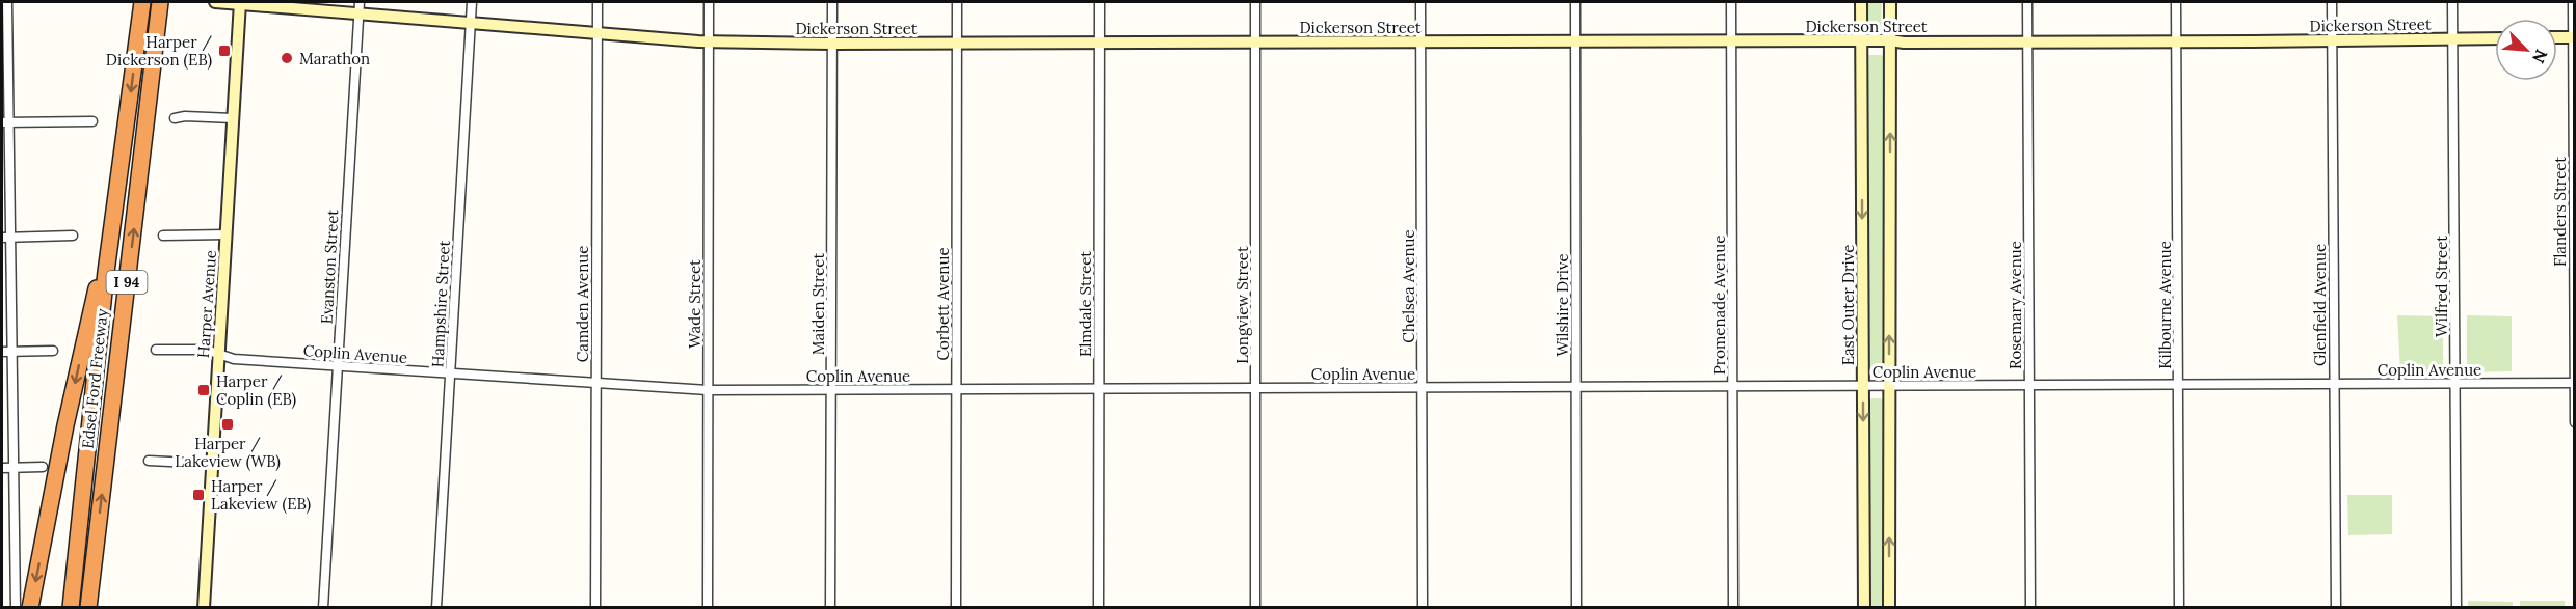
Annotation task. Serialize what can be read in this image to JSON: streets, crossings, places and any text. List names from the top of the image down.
{
  "streets": {
    "highway": ["I 94", "Edsel Ford Freeway"],
    "street": [
      "Dickerson Street",
      "Flanders Street",
      "Evanston Street",
      "Chelsea Avenue",
      "Wilfred Street",
      "Harper Avenue",
      "Hampshire Street",
      "Camden Avenue",
      "Wade Street",
      "Maiden Street",
      "Corbett Avenue",
      "Elmdale Street",
      "Longview Street",
      "Wilshire Drive",
      "Promenade Avenue",
      "East Outer Drive",
      "Rosemary Avenue",
      "Kilbourne Avenue",
      "Glenfield Avenue",
      "Coplin Avenue"
    ]
  },
  "crossings": [
    ["Dickerson Street", "Evanston Street"],
    ["Dickerson Street", "Chelsea Avenue"],
    ["Dickerson Street", "Wilfred Street"],
    ["Dickerson Street", "Harper Avenue"],
    ["Dickerson Street", "Hampshire Street"],
    ["Dickerson Street", "Camden Avenue"],
    ["Dickerson Street", "Wade Street"],
    ["Dickerson Street", "Maiden Street"],
    ["Dickerson Street", "Corbett Avenue"],
    ["Dickerson Street", "Elmdale Street"],
    ["Dickerson Street", "Longview Street"],
    ["Dickerson Street", "Wilshire Drive"],
    ["Dickerson Street", "Promenade Avenue"],
    ["Dickerson Street", "East Outer Drive"],
    ["Dickerson Street", "Rosemary Avenue"],
    ["Dickerson Street", "Kilbourne Avenue"],
    ["Dickerson Street", "Glenfield Avenue"],
    ["Flanders Street", "Coplin Avenue"],
    ["Evanston Street", "Coplin Avenue"],
    ["Chelsea Avenue", "Coplin Avenue"],
    ["Wilfred Street", "Coplin Avenue"],
    ["Harper Avenue", "Coplin Avenue"],
    ["Hampshire Street", "Coplin Avenue"],
    ["Camden Avenue", "Coplin Avenue"],
    ["Wade Street", "Coplin Avenue"],
    ["Maiden Street", "Coplin Avenue"],
    ["Corbett Avenue", "Coplin Avenue"],
    ["Elmdale Street", "Coplin Avenue"],
    ["Longview Street", "Coplin Avenue"],
    ["Wilshire Drive", "Coplin Avenue"],
    ["Promenade Avenue", "Coplin Avenue"],
    ["East Outer Drive", "Coplin Avenue"],
    ["Rosemary Avenue", "Coplin Avenue"],
    ["Kilbourne Avenue", "Coplin Avenue"],
    ["Glenfield Avenue", "Coplin Avenue"]
  ],
  "places": {
    "transit": [
      "Harper / Dickerson (EB)",
      "Harper / Coplin (EB)",
      "Harper / Lakeview (WB)",
      "Harper / Lakeview (EB)"
    ],
    "other": ["Marathon"]
  },
  "north": "bottom right"
}
